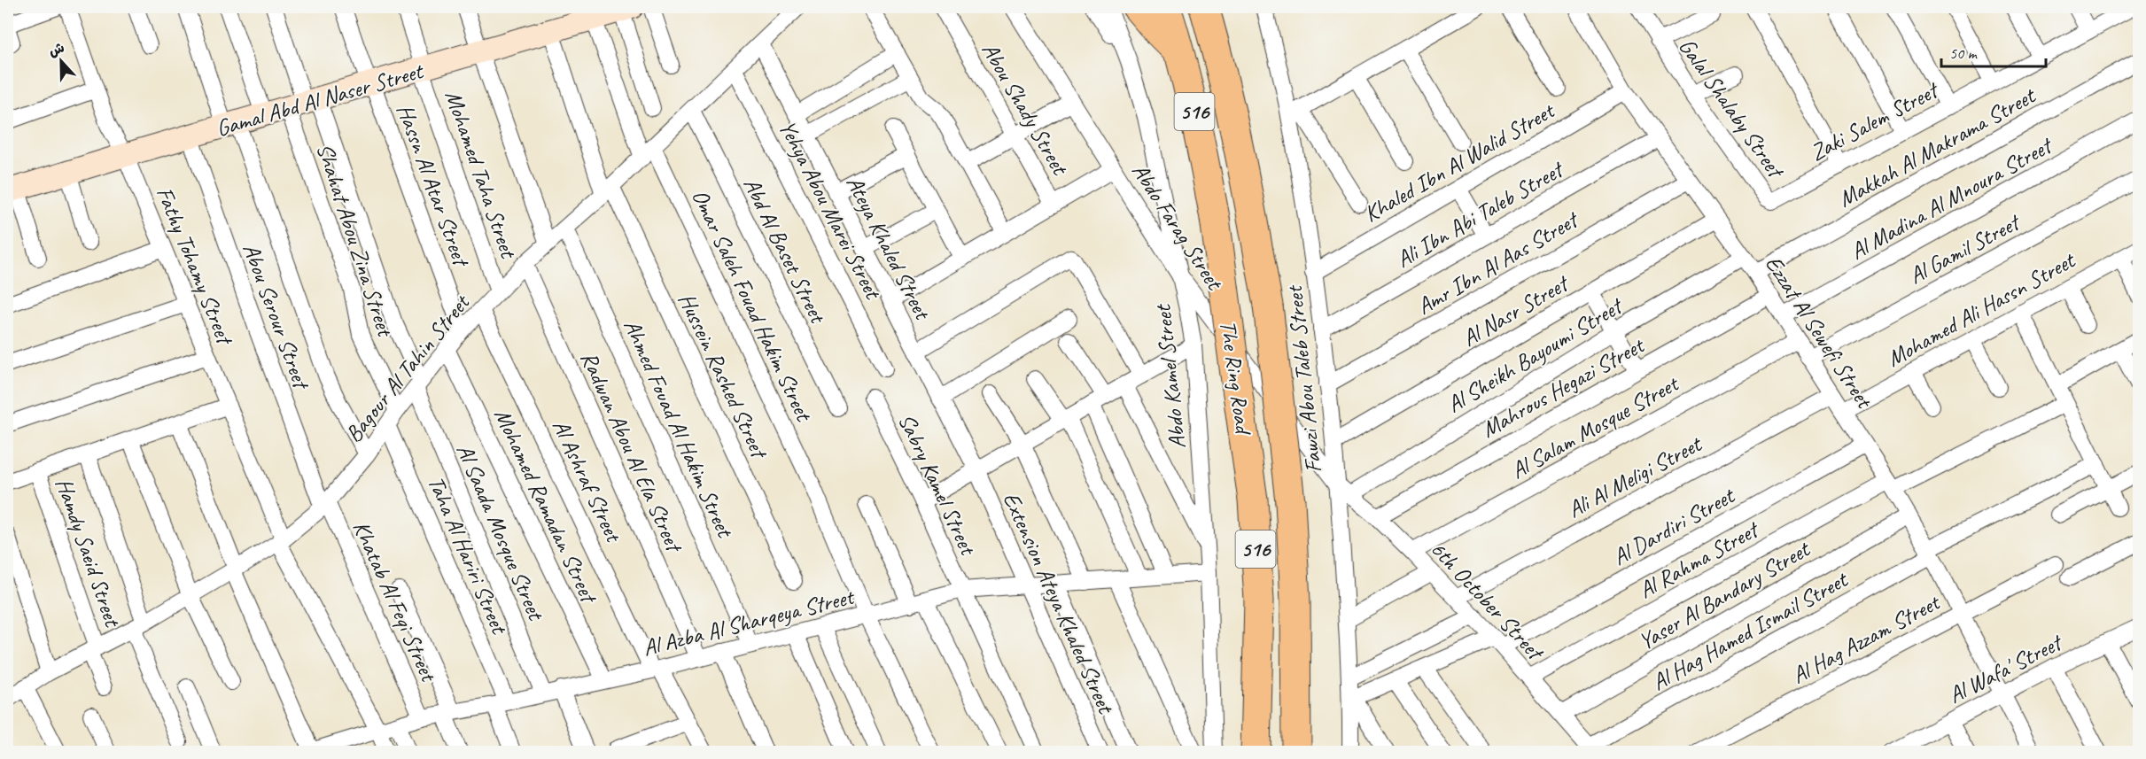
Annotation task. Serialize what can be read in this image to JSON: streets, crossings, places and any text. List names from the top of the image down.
{
  "streets": {
    "highway": ["516", "The Ring Road"],
    "street": [
      "Gamal Abd Al Naser Street",
      "Galal Shalaby Street",
      "Abou Shady Street",
      "Zaki Salem Street",
      "Makkah Al Makrama Street",
      "Khaled Ibn Al Walid Street",
      "Mohamed Taha Street",
      "Hassn Al Atar Street",
      "Al Madina Al Mnoura Street",
      "Yehya Abou Marei Street",
      "Ali Ibn Abi Taleb Street",
      "Abdo Farag Street",
      "Shahat Abou Zina Street",
      "Ateya Khaled Street",
      "Al Gamil Street",
      "Abd Al Baset Street",
      "Amr Ibn Al Aas Street",
      "Fathy Tohamy Street",
      "Omar Saleh Fouad Hakim Street",
      "Mohamed Ali Hassn Street",
      "Al Nasr Street",
      "Abou Serour Street",
      "Ezzat Al Sewefi Street",
      "Al Sheikh Bayoumi Street",
      "Bagour Al Tahin Street",
      "Hussein Rashed Street",
      "Abdo Kamel Street",
      "Fawzi Abou Taleb Street",
      "Mahrous Hegazi Street",
      "Al Salam Mosque Street",
      "Ahmed Fouad Al Hakim Street",
      "Radwan Abou Al Ela Street",
      "Ali Al Meligi Street",
      "Al Ashraf Street",
      "Sabry Kamel Street",
      "Mohamed Ramadan Street",
      "Al Dardiri Street",
      "Al Saada Mosque Street",
      "Hamdy Saeid Street",
      "Taha Al Hariri Street",
      "Al Rahma Street",
      "Yaser Al Bandary Street",
      "6th October Street",
      "Khatab Al Feqi Street",
      "Extension Ateya Khaled Street",
      "Al Azba Al Sharqeya Street",
      "Al Hag Hamed Ismail Street",
      "Al Hag Azzam Street",
      "Al Wafa' Street"
    ]
  },
  "crossings": [
    ["Gamal Abd Al Naser Street", "Mohamed Taha Street"],
    ["Gamal Abd Al Naser Street", "Hassn Al Atar Street"],
    ["Gamal Abd Al Naser Street", "Shahat Abou Zina Street"],
    ["Gamal Abd Al Naser Street", "Fathy Tohamy Street"],
    ["Gamal Abd Al Naser Street", "Omar Saleh Fouad Hakim Street"],
    ["Gamal Abd Al Naser Street", "Abou Serour Street"],
    ["Gamal Abd Al Naser Street", "Hussein Rashed Street"],
    ["Gamal Abd Al Naser Street", "Al Saada Mosque Street"],
    ["Galal Shalaby Street", "Zaki Salem Street"],
    ["Makkah Al Makrama Street", "Ezzat Al Sewefi Street"],
    ["Khaled Ibn Al Walid Street", "Ezzat Al Sewefi Street"],
    ["Khaled Ibn Al Walid Street", "Fawzi Abou Taleb Street"],
    ["Mohamed Taha Street", "Bagour Al Tahin Street"],
    ["Hassn Al Atar Street", "Bagour Al Tahin Street"],
    ["Al Madina Al Mnoura Street", "Ezzat Al Sewefi Street"],
    ["Yehya Abou Marei Street", "Bagour Al Tahin Street"],
    ["Ali Ibn Abi Taleb Street", "Ezzat Al Sewefi Street"],
    ["Ali Ibn Abi Taleb Street", "Fawzi Abou Taleb Street"],
    ["Abdo Farag Street", "Al Sheikh Bayoumi Street"],
    ["Abdo Farag Street", "Abdo Kamel Street"],
    ["Abdo Farag Street", "Fawzi Abou Taleb Street"],
    ["Abdo Farag Street", "6th October Street"],
    ["Shahat Abou Zina Street", "Bagour Al Tahin Street"],
    ["Shahat Abou Zina Street", "Al Saada Mosque Street"],
    ["Ateya Khaled Street", "Bagour Al Tahin Street"],
    ["Ateya Khaled Street", "Extension Ateya Khaled Street"],
    ["Al Gamil Street", "Ezzat Al Sewefi Street"],
    ["Abd Al Baset Street", "Bagour Al Tahin Street"],
    ["Amr Ibn Al Aas Street", "Ezzat Al Sewefi Street"],
    ["Amr Ibn Al Aas Street", "Fawzi Abou Taleb Street"],
    ["Fathy Tohamy Street", "Bagour Al Tahin Street"],
    ["Fathy Tohamy Street", "Al Azba Al Sharqeya Street"],
    ["Omar Saleh Fouad Hakim Street", "Bagour Al Tahin Street"],
    ["Omar Saleh Fouad Hakim Street", "Al Azba Al Sharqeya Street"],
    ["Mohamed Ali Hassn Street", "Ezzat Al Sewefi Street"],
    ["Al Nasr Street", "Ezzat Al Sewefi Street"],
    ["Al Nasr Street", "Fawzi Abou Taleb Street"],
    ["Abou Serour Street", "Bagour Al Tahin Street"],
    ["Abou Serour Street", "Khatab Al Feqi Street"],
    ["Ezzat Al Sewefi Street", "Al Sheikh Bayoumi Street"],
    ["Ezzat Al Sewefi Street", "Mahrous Hegazi Street"],
    ["Ezzat Al Sewefi Street", "Al Salam Mosque Street"],
    ["Ezzat Al Sewefi Street", "Ali Al Meligi Street"],
    ["Ezzat Al Sewefi Street", "Al Dardiri Street"],
    ["Ezzat Al Sewefi Street", "Al Rahma Street"],
    ["Ezzat Al Sewefi Street", "Yaser Al Bandary Street"],
    ["Ezzat Al Sewefi Street", "Al Hag Hamed Ismail Street"],
    ["Ezzat Al Sewefi Street", "Al Hag Azzam Street"],
    ["Ezzat Al Sewefi Street", "Al Wafa' Street"],
    ["Al Sheikh Bayoumi Street", "Fawzi Abou Taleb Street"],
    ["Al Sheikh Bayoumi Street", "6th October Street"],
    ["Bagour Al Tahin Street", "Hussein Rashed Street"],
    ["Bagour Al Tahin Street", "Ahmed Fouad Al Hakim Street"],
    ["Bagour Al Tahin Street", "Radwan Abou Al Ela Street"],
    ["Bagour Al Tahin Street", "Al Ashraf Street"],
    ["Bagour Al Tahin Street", "Mohamed Ramadan Street"],
    ["Bagour Al Tahin Street", "Al Saada Mosque Street"],
    ["Bagour Al Tahin Street", "Hamdy Saeid Street"],
    ["Bagour Al Tahin Street", "Taha Al Hariri Street"],
    ["Bagour Al Tahin Street", "Khatab Al Feqi Street"],
    ["Abdo Kamel Street", "Al Azba Al Sharqeya Street"],
    ["Fawzi Abou Taleb Street", "Al Dardiri Street"],
    ["Fawzi Abou Taleb Street", "6th October Street"],
    ["Mahrous Hegazi Street", "6th October Street"],
    ["Al Salam Mosque Street", "6th October Street"],
    ["Ahmed Fouad Al Hakim Street", "Al Azba Al Sharqeya Street"],
    ["Radwan Abou Al Ela Street", "Al Azba Al Sharqeya Street"],
    ["Ali Al Meligi Street", "6th October Street"],
    ["Al Ashraf Street", "Al Azba Al Sharqeya Street"],
    ["Sabry Kamel Street", "Al Azba Al Sharqeya Street"],
    ["Mohamed Ramadan Street", "Al Azba Al Sharqeya Street"],
    ["Al Dardiri Street", "6th October Street"],
    ["Al Saada Mosque Street", "Al Azba Al Sharqeya Street"],
    ["Taha Al Hariri Street", "Al Azba Al Sharqeya Street"],
    ["Al Rahma Street", "6th October Street"],
    ["Yaser Al Bandary Street", "6th October Street"],
    ["6th October Street", "Al Hag Hamed Ismail Street"],
    ["Khatab Al Feqi Street", "Al Azba Al Sharqeya Street"],
    ["Extension Ateya Khaled Street", "Al Azba Al Sharqeya Street"]
  ],
  "scale_bar": "50 m",
  "north": "top"
}
